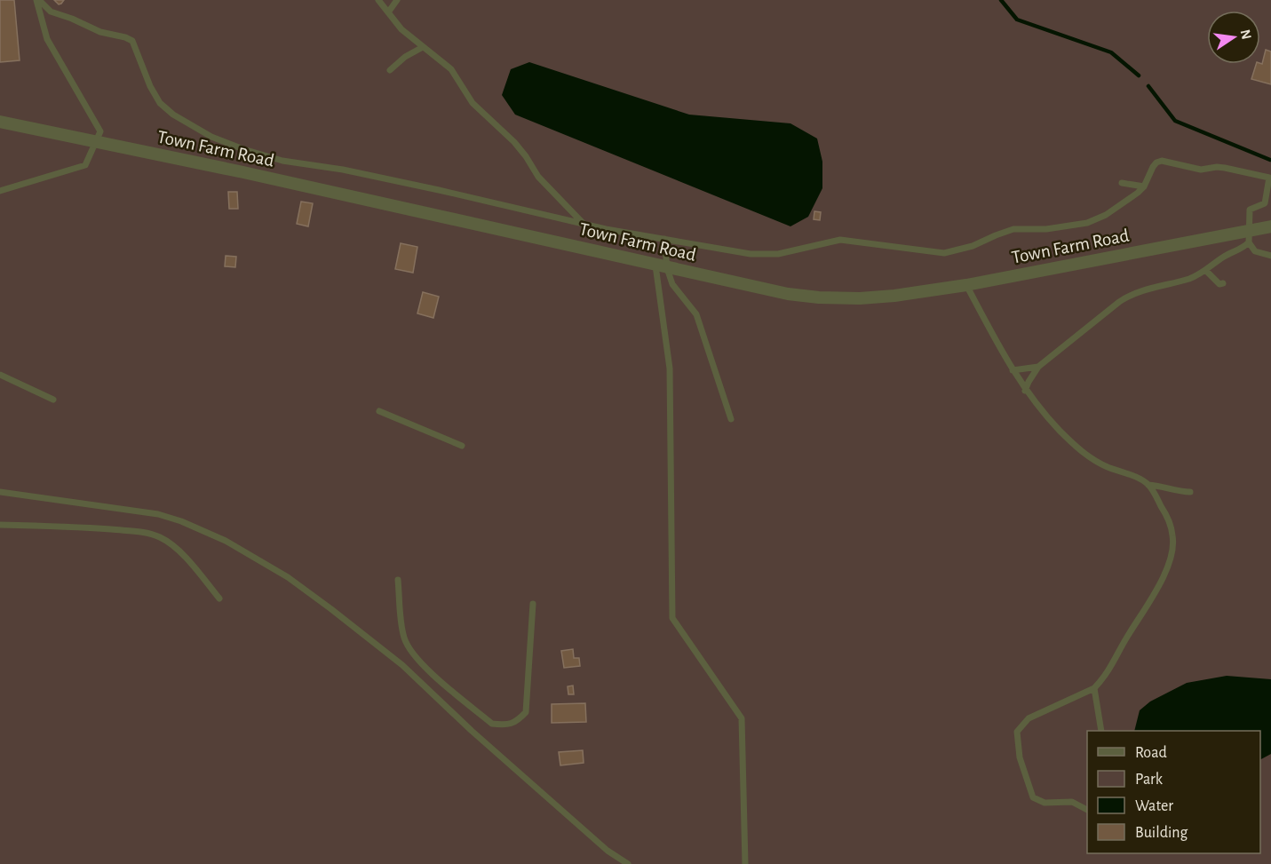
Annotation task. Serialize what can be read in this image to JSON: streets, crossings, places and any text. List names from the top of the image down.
{
  "streets": {
    "street": ["Town Farm Road"]
  },
  "legend": [
    "Road",
    "Park",
    "Water",
    "Building"
  ],
  "north": "right"
}
